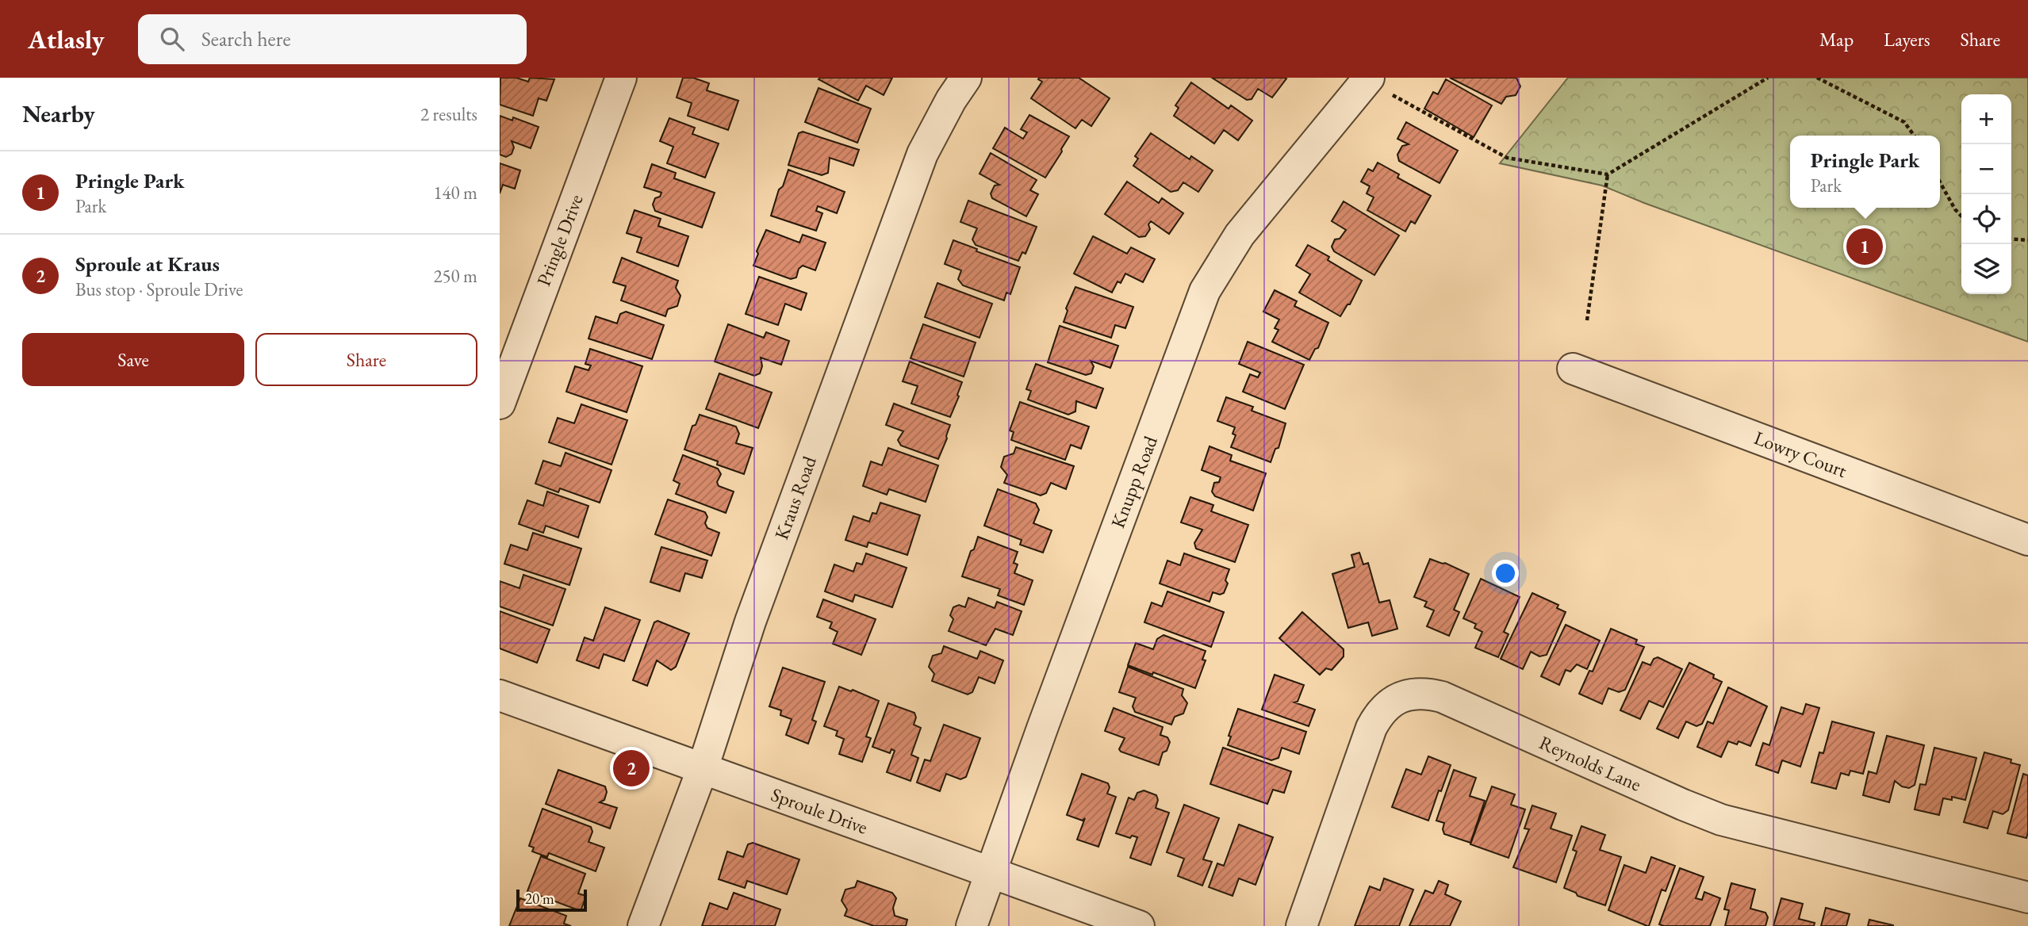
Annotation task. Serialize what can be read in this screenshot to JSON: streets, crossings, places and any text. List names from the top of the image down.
{
  "streets": {
    "street": [
      "Pringle Drive",
      "Lowry Court",
      "Knupp Road",
      "Kraus Road",
      "Reynolds Lane",
      "Sproule Drive"
    ]
  },
  "crossings": [
    ["Knupp Road", "Sproule Drive"],
    ["Kraus Road", "Sproule Drive"]
  ],
  "scale_bar": "20 m",
  "page": {
    "header": "Atlasly",
    "search": "Search here",
    "nav": ["Map", "Layers", "Share"],
    "heading": ["Nearby", "2 results"],
    "map_buttons": ["+", "−"],
    "popup": ["Pringle Park", "Park"],
    "list": [
      {
        "mark": "1",
        "name": "Pringle Park",
        "note": "Park",
        "value": "140 m"
      },
      {
        "mark": "2",
        "name": "Sproule at Kraus",
        "note": "Bus stop · Sproule Drive",
        "value": "250 m"
      }
    ],
    "pins": ["1", "2"],
    "buttons": ["Save", "Share"],
    "scale": "20 m"
  }
}
